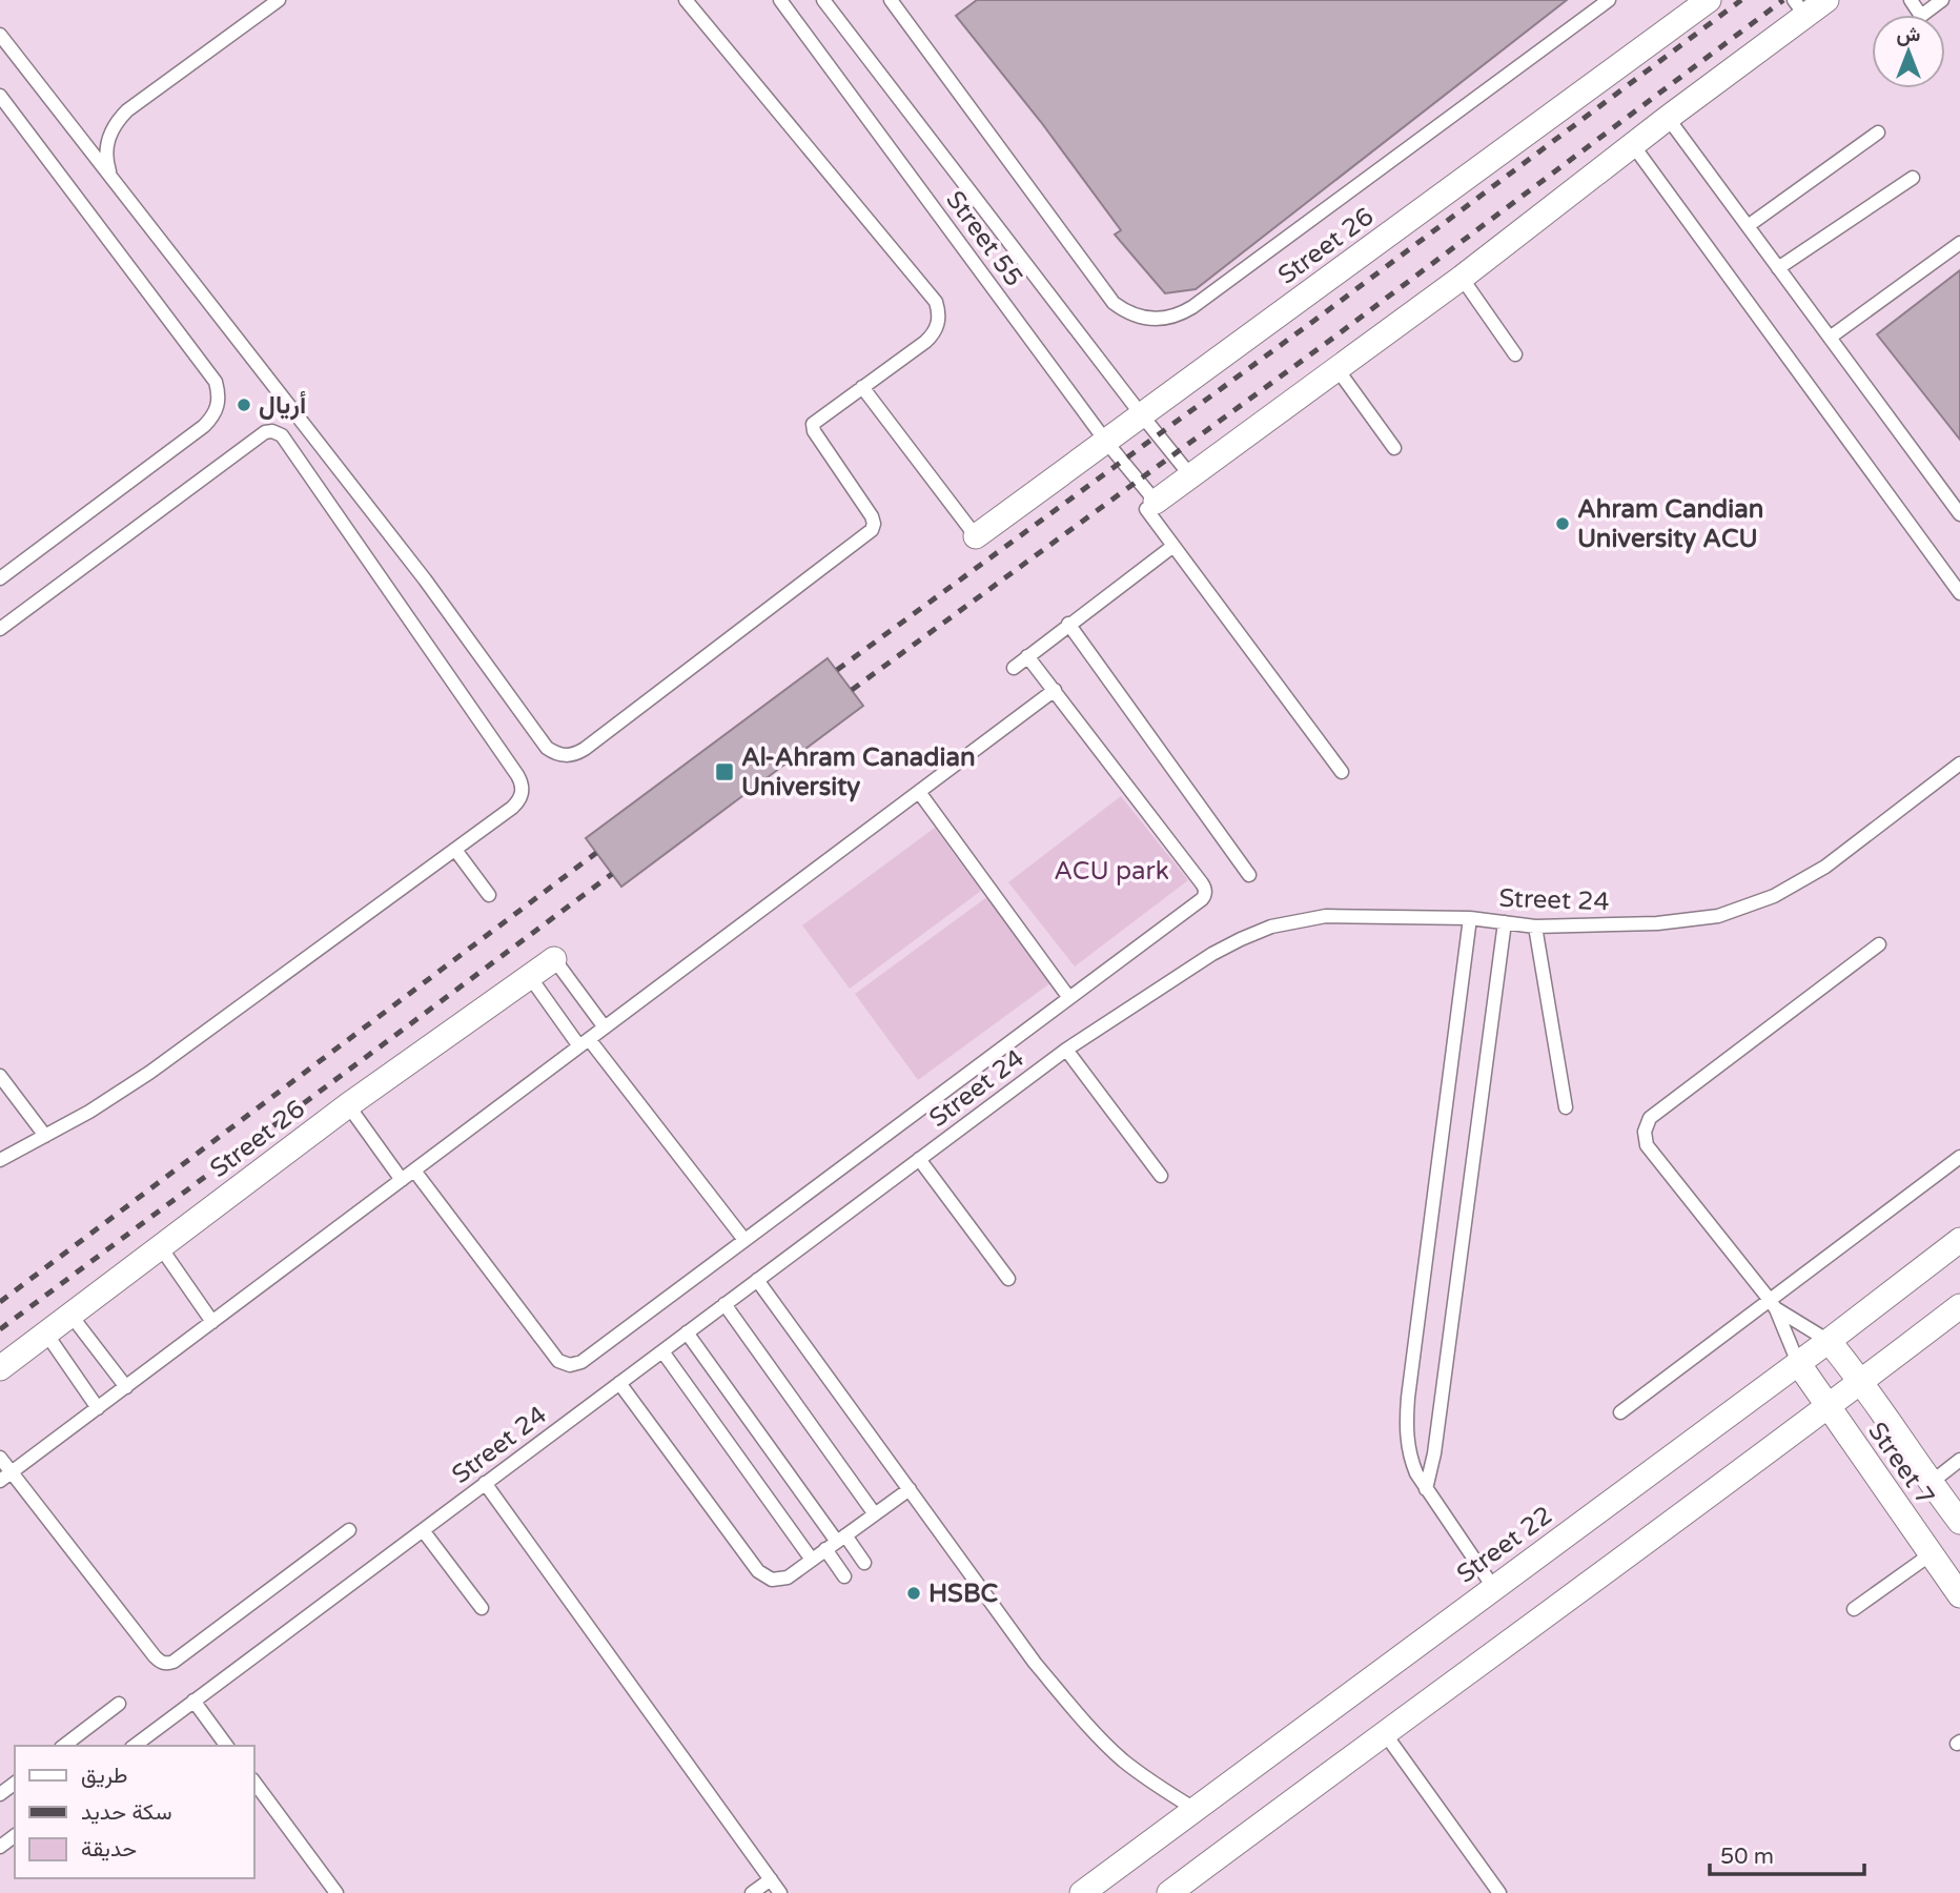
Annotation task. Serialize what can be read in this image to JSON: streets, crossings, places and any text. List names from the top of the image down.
{
  "streets": {
    "street": ["Street 26", "Street 7", "Street 22"],
    "lane": ["Street 55", "Street 24"]
  },
  "crossings": [
    ["Street 55", "Street 26"],
    ["Street 7", "Street 22"]
  ],
  "parks": ["ACU park"],
  "places": {
    "other": ["أريال", "Ahram Candian University ACU", "HSBC"],
    "transit": ["Al-Ahram Canadian University"]
  },
  "legend": ["طريق", "سكة حديد", "حديقة"],
  "scale_bar": "50 m",
  "north": "top"
}
